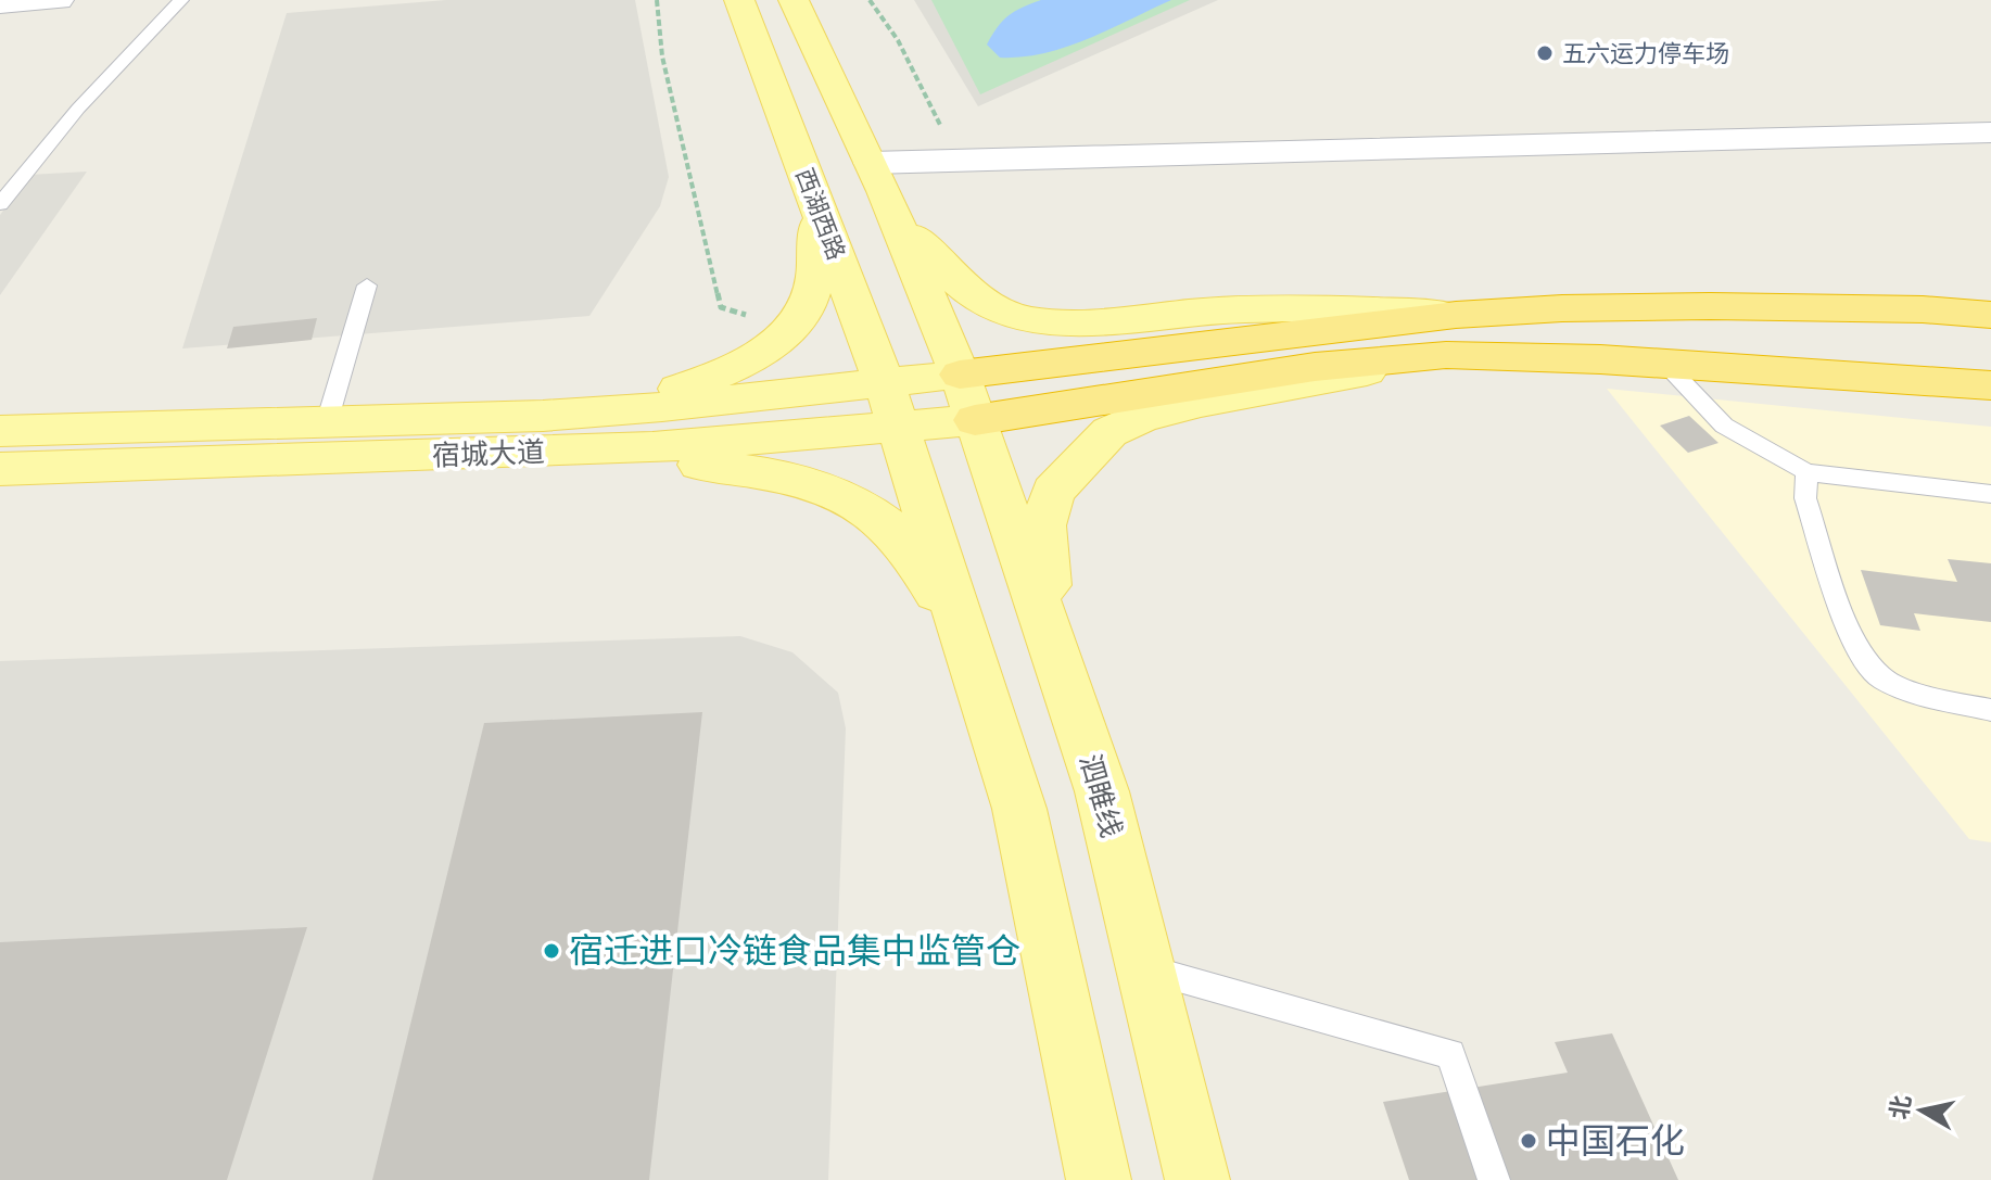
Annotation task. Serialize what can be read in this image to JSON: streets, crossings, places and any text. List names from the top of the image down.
{
  "streets": {
    "main road": ["西湖西路", "宿城大道", "泗睢线"]
  },
  "crossings": [
    ["西湖西路", "宿城大道"],
    ["宿城大道", "泗睢线"]
  ],
  "places": ["五六运力停车场", "宿迁进口冷链食品集中监管仓", "中国石化"],
  "north": "left"
}
